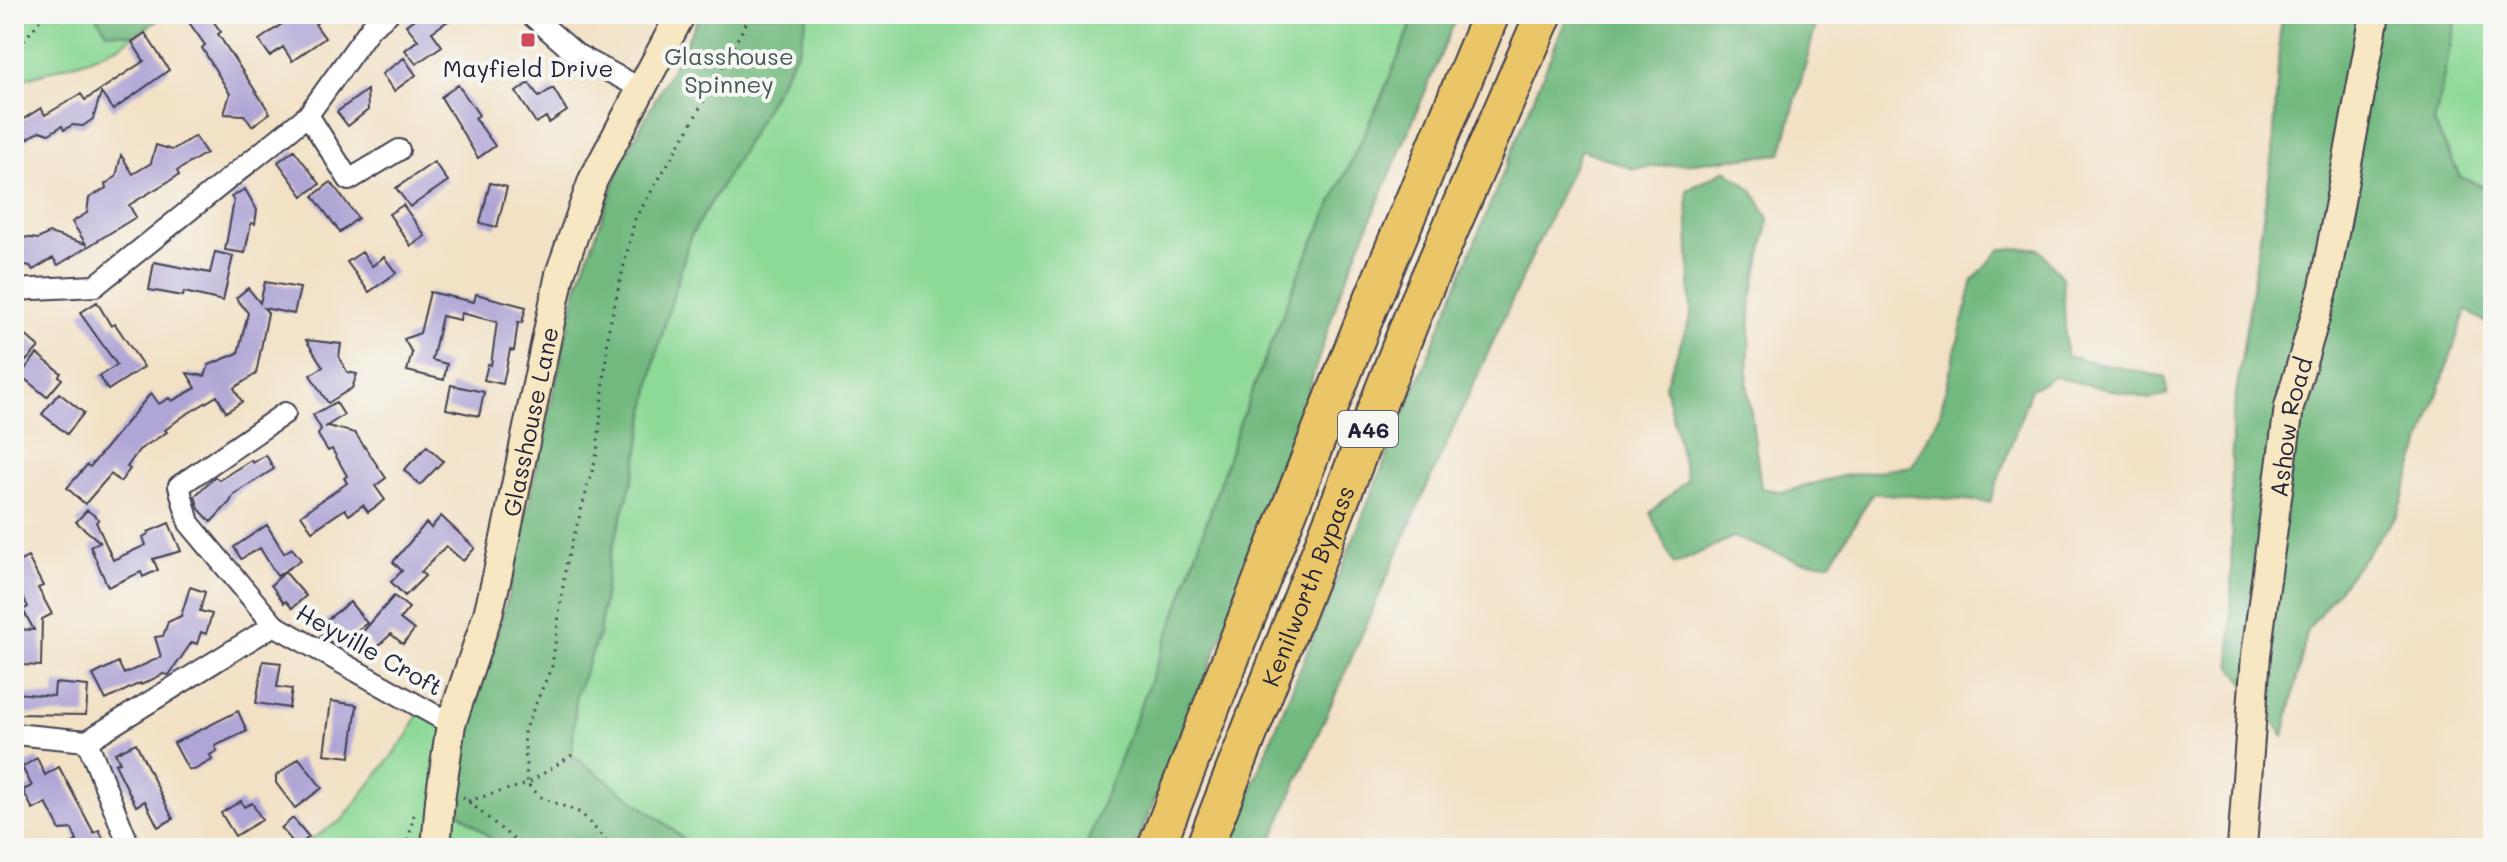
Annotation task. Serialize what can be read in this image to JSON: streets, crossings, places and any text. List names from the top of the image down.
{
  "streets": {
    "highway": ["A46", "Kenilworth Bypass"],
    "street": ["Glasshouse Lane", "Ashow Road", "Heyville Croft"]
  },
  "crossings": [
    ["Glasshouse Lane", "Heyville Croft"]
  ],
  "parks": ["Glasshouse Spinney"],
  "places": {
    "transit": ["Mayfield Drive"]
  }
}
